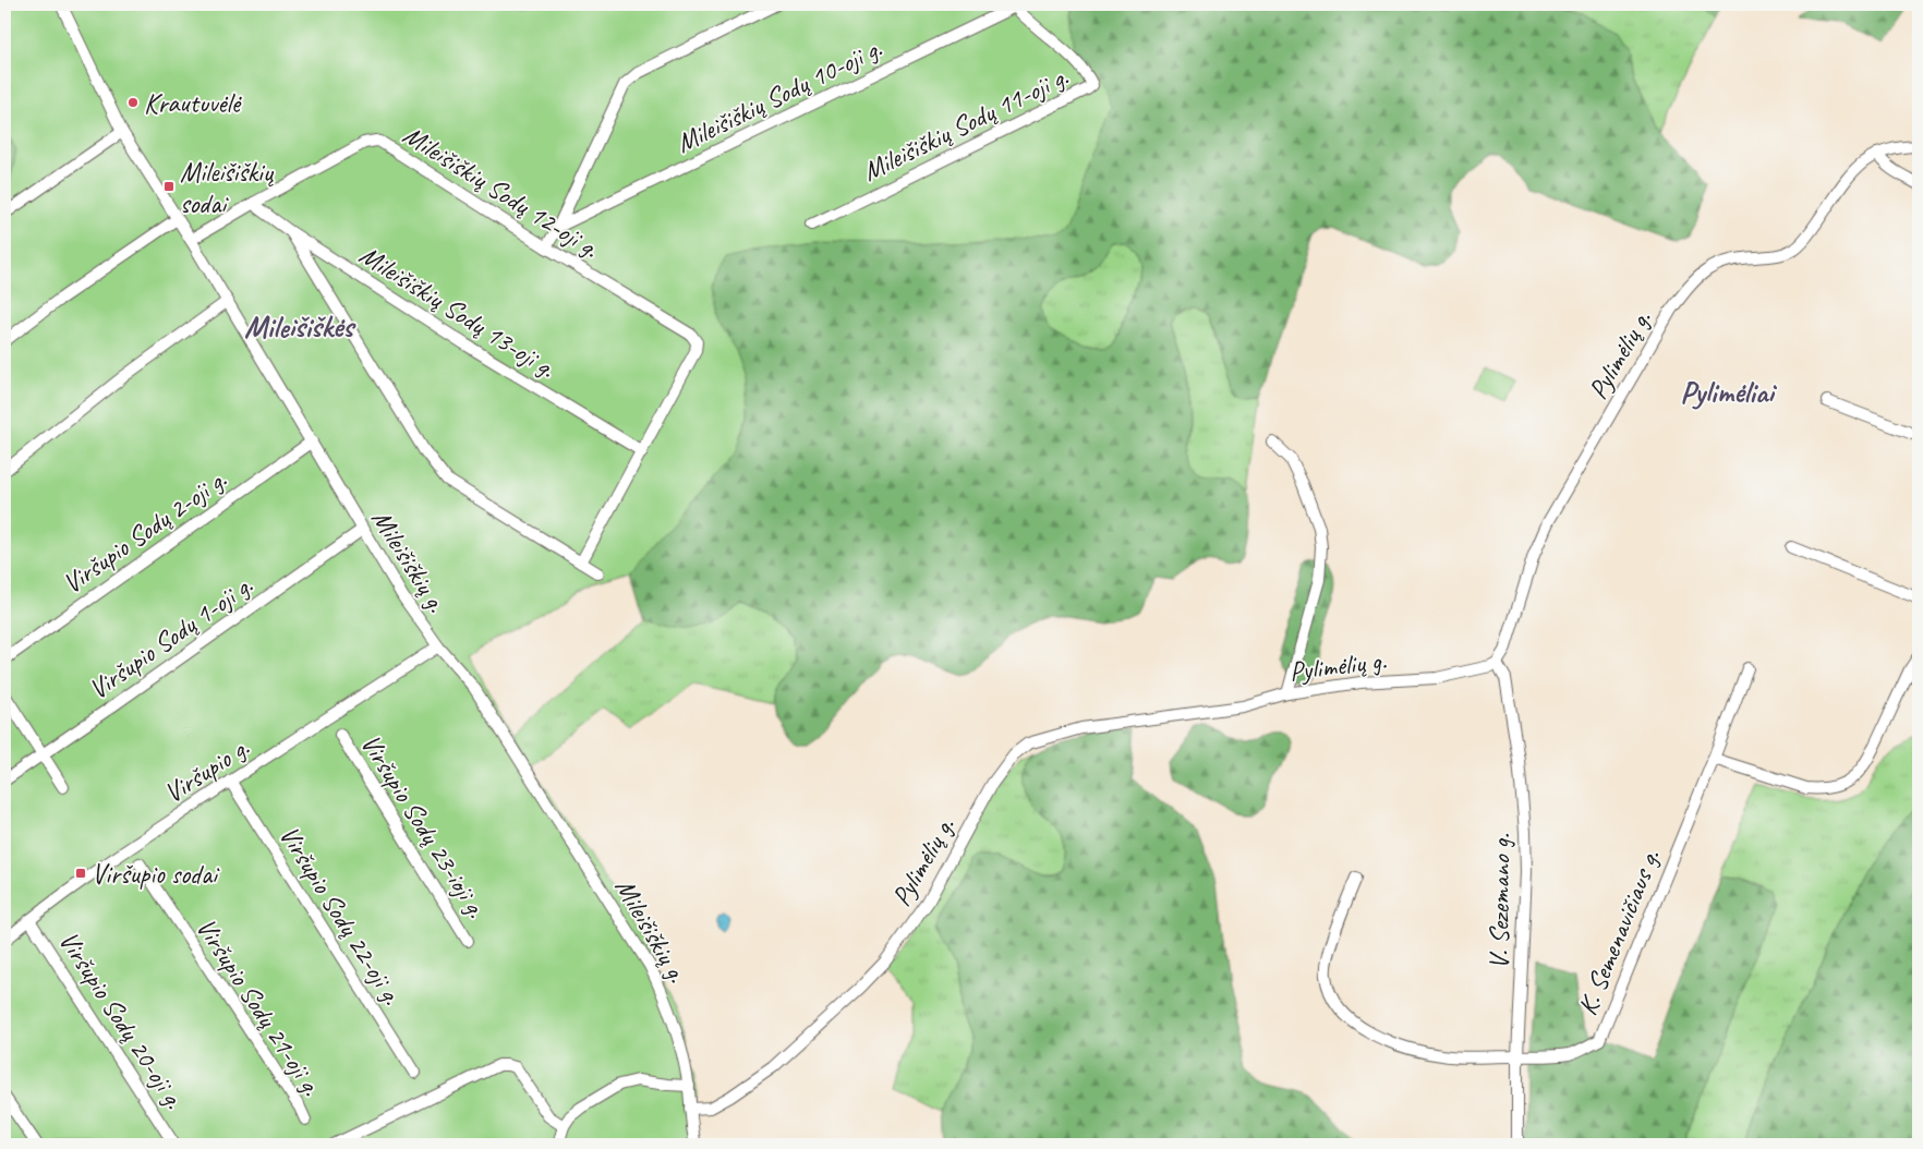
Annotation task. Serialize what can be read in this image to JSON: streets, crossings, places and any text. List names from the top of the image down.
{
  "streets": {
    "street": [
      "Mileišiškių Sodų 10-oji g.",
      "Mileišiškių Sodų 11-oji g.",
      "Mileišiškių Sodų 12-oji g.",
      "Mileišiškių Sodų 13-oji g.",
      "Pylimėlių g.",
      "Viršupio Sodų 2-oji g.",
      "Mileišiškių g.",
      "Viršupio Sodų 1-oji g.",
      "Viršupio g.",
      "Viršupio Sodų 23-ioji g.",
      "V. Sezemano g.",
      "Viršupio Sodų 22-oji g.",
      "K. Semenavičiaus g.",
      "Viršupio Sodų 21-oji g.",
      "Viršupio Sodų 20-oji g."
    ]
  },
  "crossings": [
    ["Mileišiškių Sodų 10-oji g.", "Mileišiškių Sodų 11-oji g."],
    ["Mileišiškių Sodų 12-oji g.", "Mileišiškių Sodų 13-oji g."],
    ["Mileišiškių Sodų 12-oji g.", "Mileišiškių g."],
    ["Pylimėlių g.", "Mileišiškių g."],
    ["Pylimėlių g.", "V. Sezemano g."],
    ["Viršupio Sodų 2-oji g.", "Mileišiškių g."],
    ["Mileišiškių g.", "Viršupio Sodų 1-oji g."],
    ["Mileišiškių g.", "Viršupio g."],
    ["Viršupio g.", "Viršupio Sodų 22-oji g."],
    ["Viršupio g.", "Viršupio Sodų 20-oji g."],
    ["V. Sezemano g.", "K. Semenavičiaus g."]
  ],
  "districts": ["Mileišiškės", "Pylimėliai"],
  "places": {
    "other": ["Krautuvėlė"],
    "transit": ["Mileišiškių sodai", "Viršupio sodai"]
  }
}
